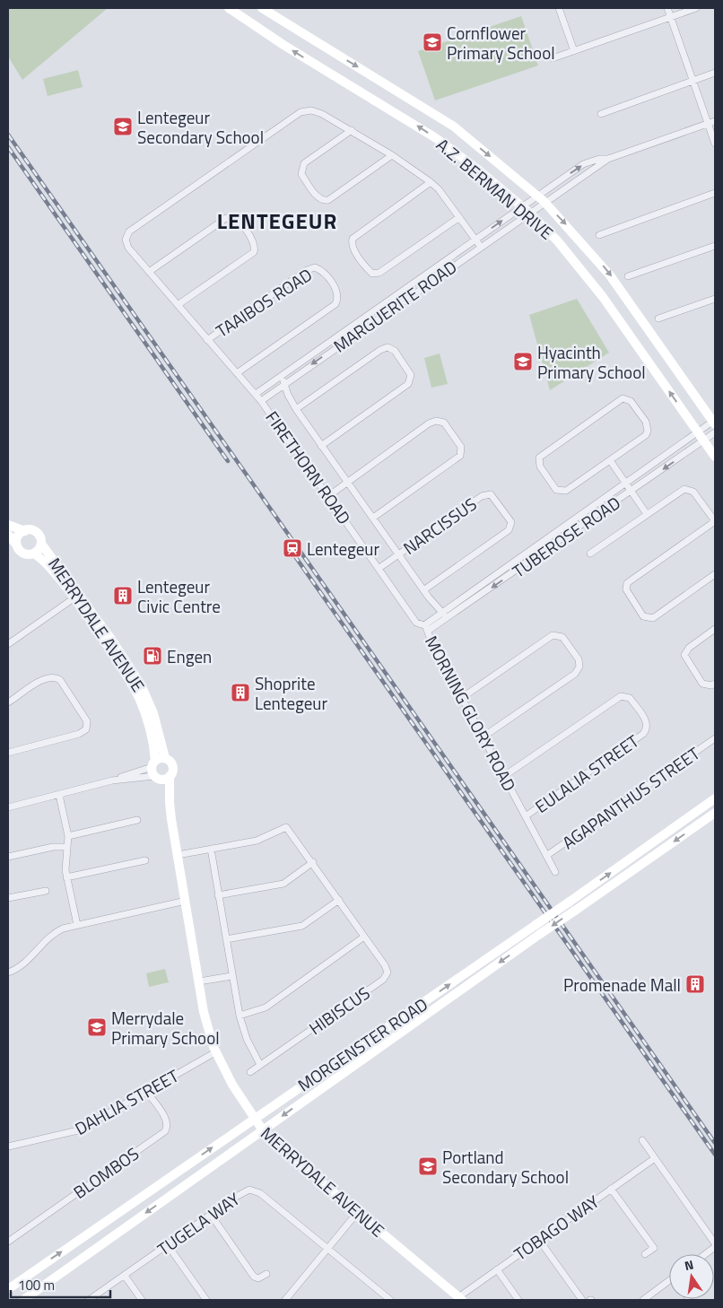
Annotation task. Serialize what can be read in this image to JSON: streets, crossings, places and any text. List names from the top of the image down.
{
  "streets": {
    "main road": ["A.Z. BERMAN DRIVE", "MERRYDALE AVENUE", "MORGENSTER ROAD"],
    "street": [
      "TAAIBOS ROAD",
      "MARGUERITE ROAD",
      "FIRETHORN ROAD",
      "NARCISSUS",
      "TUBEROSE ROAD",
      "MORNING GLORY ROAD",
      "EULALIA STREET",
      "AGAPANTHUS STREET",
      "HIBISCUS",
      "DAHLIA STREET",
      "BLOMBOS",
      "TUGELA WAY",
      "TOBAGO WAY"
    ]
  },
  "crossings": [
    ["A.Z. BERMAN DRIVE", "MARGUERITE ROAD"],
    ["A.Z. BERMAN DRIVE", "TUBEROSE ROAD"],
    ["TAAIBOS ROAD", "FIRETHORN ROAD"],
    ["MARGUERITE ROAD", "FIRETHORN ROAD"],
    ["FIRETHORN ROAD", "NARCISSUS"],
    ["FIRETHORN ROAD", "TUBEROSE ROAD"],
    ["FIRETHORN ROAD", "MORNING GLORY ROAD"],
    ["TUBEROSE ROAD", "MORNING GLORY ROAD"],
    ["MERRYDALE AVENUE", "HIBISCUS"],
    ["MERRYDALE AVENUE", "MORGENSTER ROAD"],
    ["MERRYDALE AVENUE", "DAHLIA STREET"],
    ["MERRYDALE AVENUE", "TOBAGO WAY"],
    ["MORNING GLORY ROAD", "EULALIA STREET"],
    ["MORNING GLORY ROAD", "AGAPANTHUS STREET"],
    ["DAHLIA STREET", "BLOMBOS"]
  ],
  "districts": ["LENTEGEUR"],
  "places": {
    "school or university": [
      "Cornflower Primary School",
      "Lentegeur Secondary School",
      "Hyacinth Primary School",
      "Merrydale Primary School",
      "Portland Secondary School"
    ],
    "station": ["Lentegeur"],
    "building": ["Lentegeur Civic Centre", "Shoprite Lentegeur", "Promenade Mall"],
    "fuel station": ["Engen"]
  },
  "scale_bar": "100 m",
  "north": "top"
}
